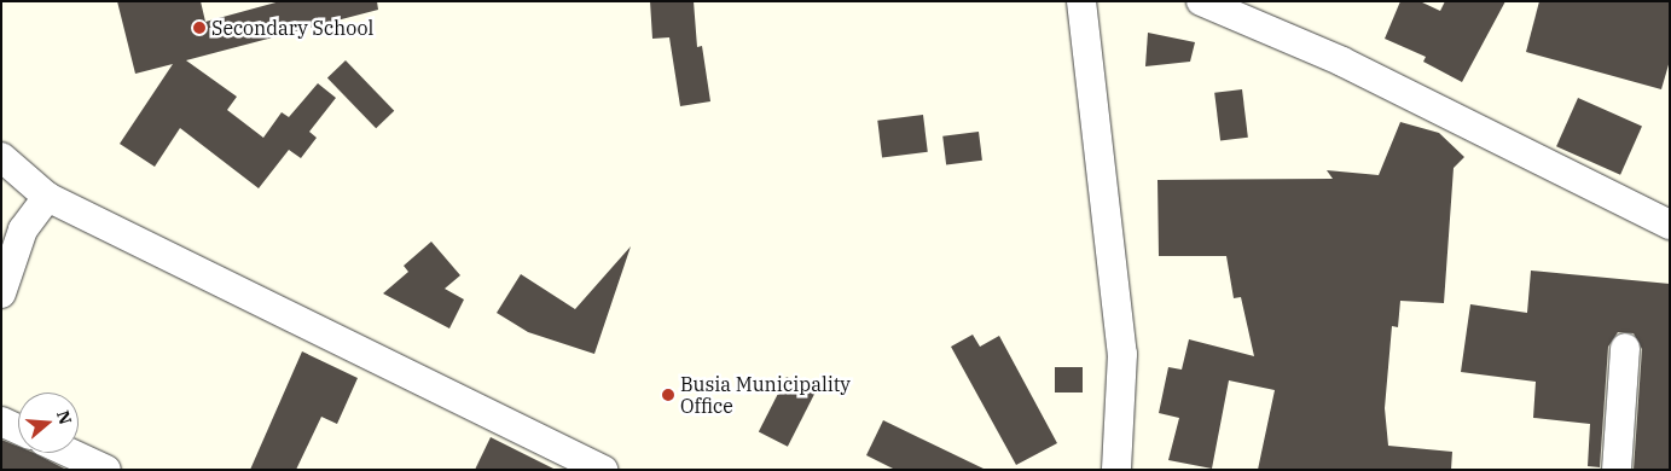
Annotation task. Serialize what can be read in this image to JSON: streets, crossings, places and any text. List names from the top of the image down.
{
  "places": ["Secondary School", "Busia Municipality Office"],
  "north": "right"
}
